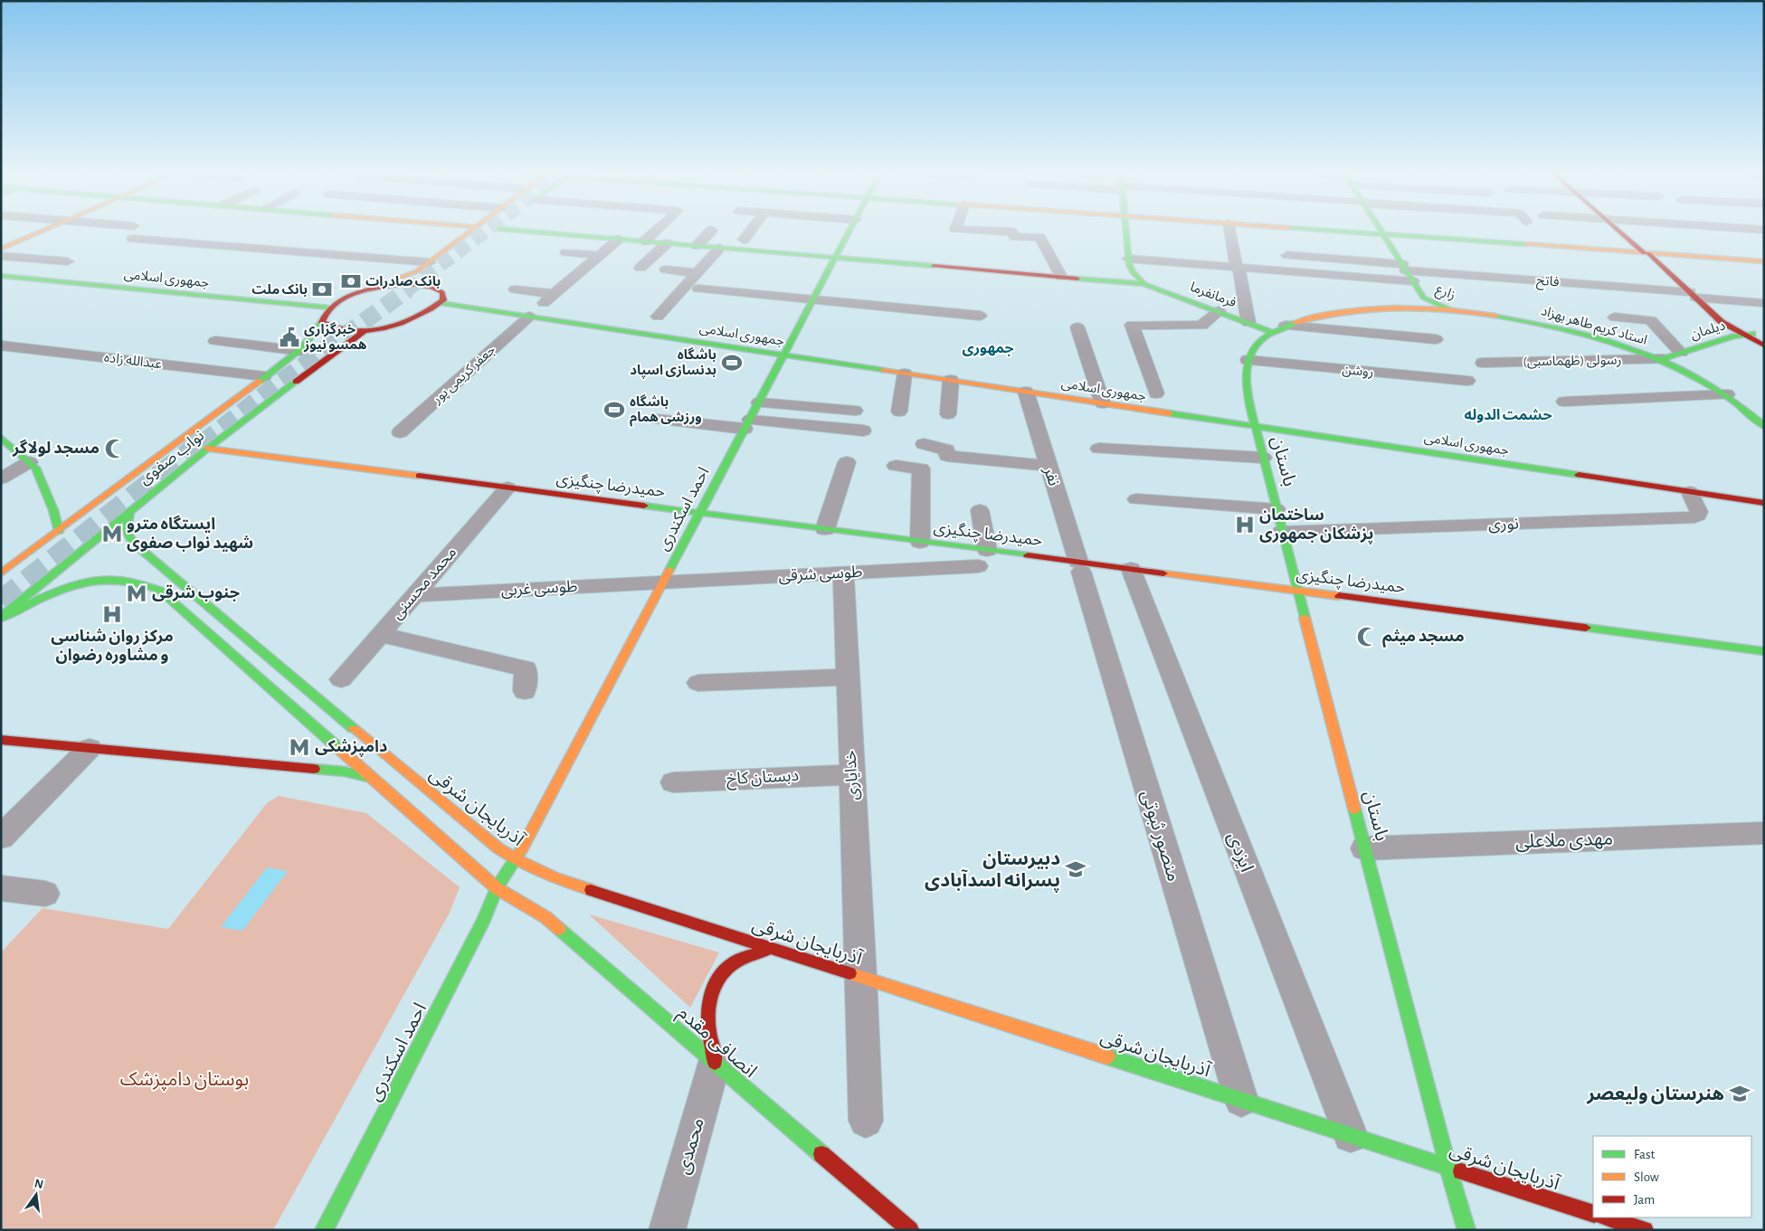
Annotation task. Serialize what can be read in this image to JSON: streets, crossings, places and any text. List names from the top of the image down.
{
  "streets": {
    "main road": [
      "جمهوری اسلامی",
      "زارع",
      "فرمانفرما",
      "استاد کریم طاهر بهزاد",
      "دیلمان",
      "نواب صفوی",
      "باستان",
      "حمیدرضا چنگیزی",
      "احمد اسکندری",
      "آذربایجان شرقی",
      "انصافی مقدم"
    ],
    "street": [
      "فاتح",
      "عبدالله زاده",
      "رسولی (طهماسبی)",
      "روشن",
      "جعفر کریمی پور",
      "نفر",
      "نوری",
      "طوسی شرقی",
      "محمد محسنی",
      "طوسی غربی",
      "خدایاری",
      "دبستان کاخ",
      "منصور ثبوتی",
      "مهدی ملاعلی",
      "ایزدی",
      "محمدی"
    ]
  },
  "crossings": [
    ["جمهوری اسلامی", "جعفر کریمی پور"],
    ["جمهوری اسلامی", "نواب صفوی"],
    ["جمهوری اسلامی", "باستان"],
    ["جمهوری اسلامی", "نفر"],
    ["جمهوری اسلامی", "احمد اسکندری"],
    ["جمهوری اسلامی", "نوری"],
    ["زارع", "استاد کریم طاهر بهزاد"],
    ["فرمانفرما", "احمد اسکندری"],
    ["استاد کریم طاهر بهزاد", "دیلمان"],
    ["استاد کریم طاهر بهزاد", "رسولی (طهماسبی)"],
    ["دیلمان", "رسولی (طهماسبی)"],
    ["عبدالله زاده", "نواب صفوی"],
    ["روشن", "باستان"],
    ["نواب صفوی", "حمیدرضا چنگیزی"],
    ["نواب صفوی", "آذربایجان شرقی"],
    ["باستان", "حمیدرضا چنگیزی"],
    ["باستان", "نوری"],
    ["باستان", "آذربایجان شرقی"],
    ["باستان", "مهدی ملاعلی"],
    ["نفر", "حمیدرضا چنگیزی"],
    ["نفر", "منصور ثبوتی"],
    ["حمیدرضا چنگیزی", "احمد اسکندری"],
    ["حمیدرضا چنگیزی", "طوسی شرقی"],
    ["حمیدرضا چنگیزی", "محمد محسنی"],
    ["حمیدرضا چنگیزی", "منصور ثبوتی"],
    ["حمیدرضا چنگیزی", "ایزدی"],
    ["احمد اسکندری", "طوسی شرقی"],
    ["احمد اسکندری", "طوسی غربی"],
    ["احمد اسکندری", "آذربایجان شرقی"],
    ["احمد اسکندری", "انصافی مقدم"],
    ["طوسی شرقی", "طوسی غربی"],
    ["طوسی شرقی", "خدایاری"],
    ["محمد محسنی", "طوسی غربی"],
    ["خدایاری", "دبستان کاخ"],
    ["خدایاری", "آذربایجان شرقی"],
    ["آذربایجان شرقی", "منصور ثبوتی"],
    ["آذربایجان شرقی", "ایزدی"],
    ["انصافی مقدم", "محمدی"]
  ],
  "districts": ["جمهوری", "حشمت الدوله"],
  "parks": ["بوستان دامپزشک"],
  "places": {
    "bank": ["بانک صادرات", "بانک ملت"],
    "public building": ["خبرگزاری همسو نیوز"],
    "sports": ["باشگاه بدنسازی اسپاد", "باشگاه ورزشی همام"],
    "mosque": ["مسجد لولاگر", "مسجد میثم"],
    "hospital": ["ساختمان پزشکان جمهوری", "مرکز روان شناسی و مشاوره رضوان"],
    "metro station": ["ایستگاه مترو شهید نواب صفوی", "جنوب شرقی", "دامپزشکی"],
    "school or university": ["دبیرستان پسرانه اسدآبادی", "هنرستان ولیعصر"]
  },
  "legend": ["Fast", "Slow", "Jam"],
  "north": "top"
}
